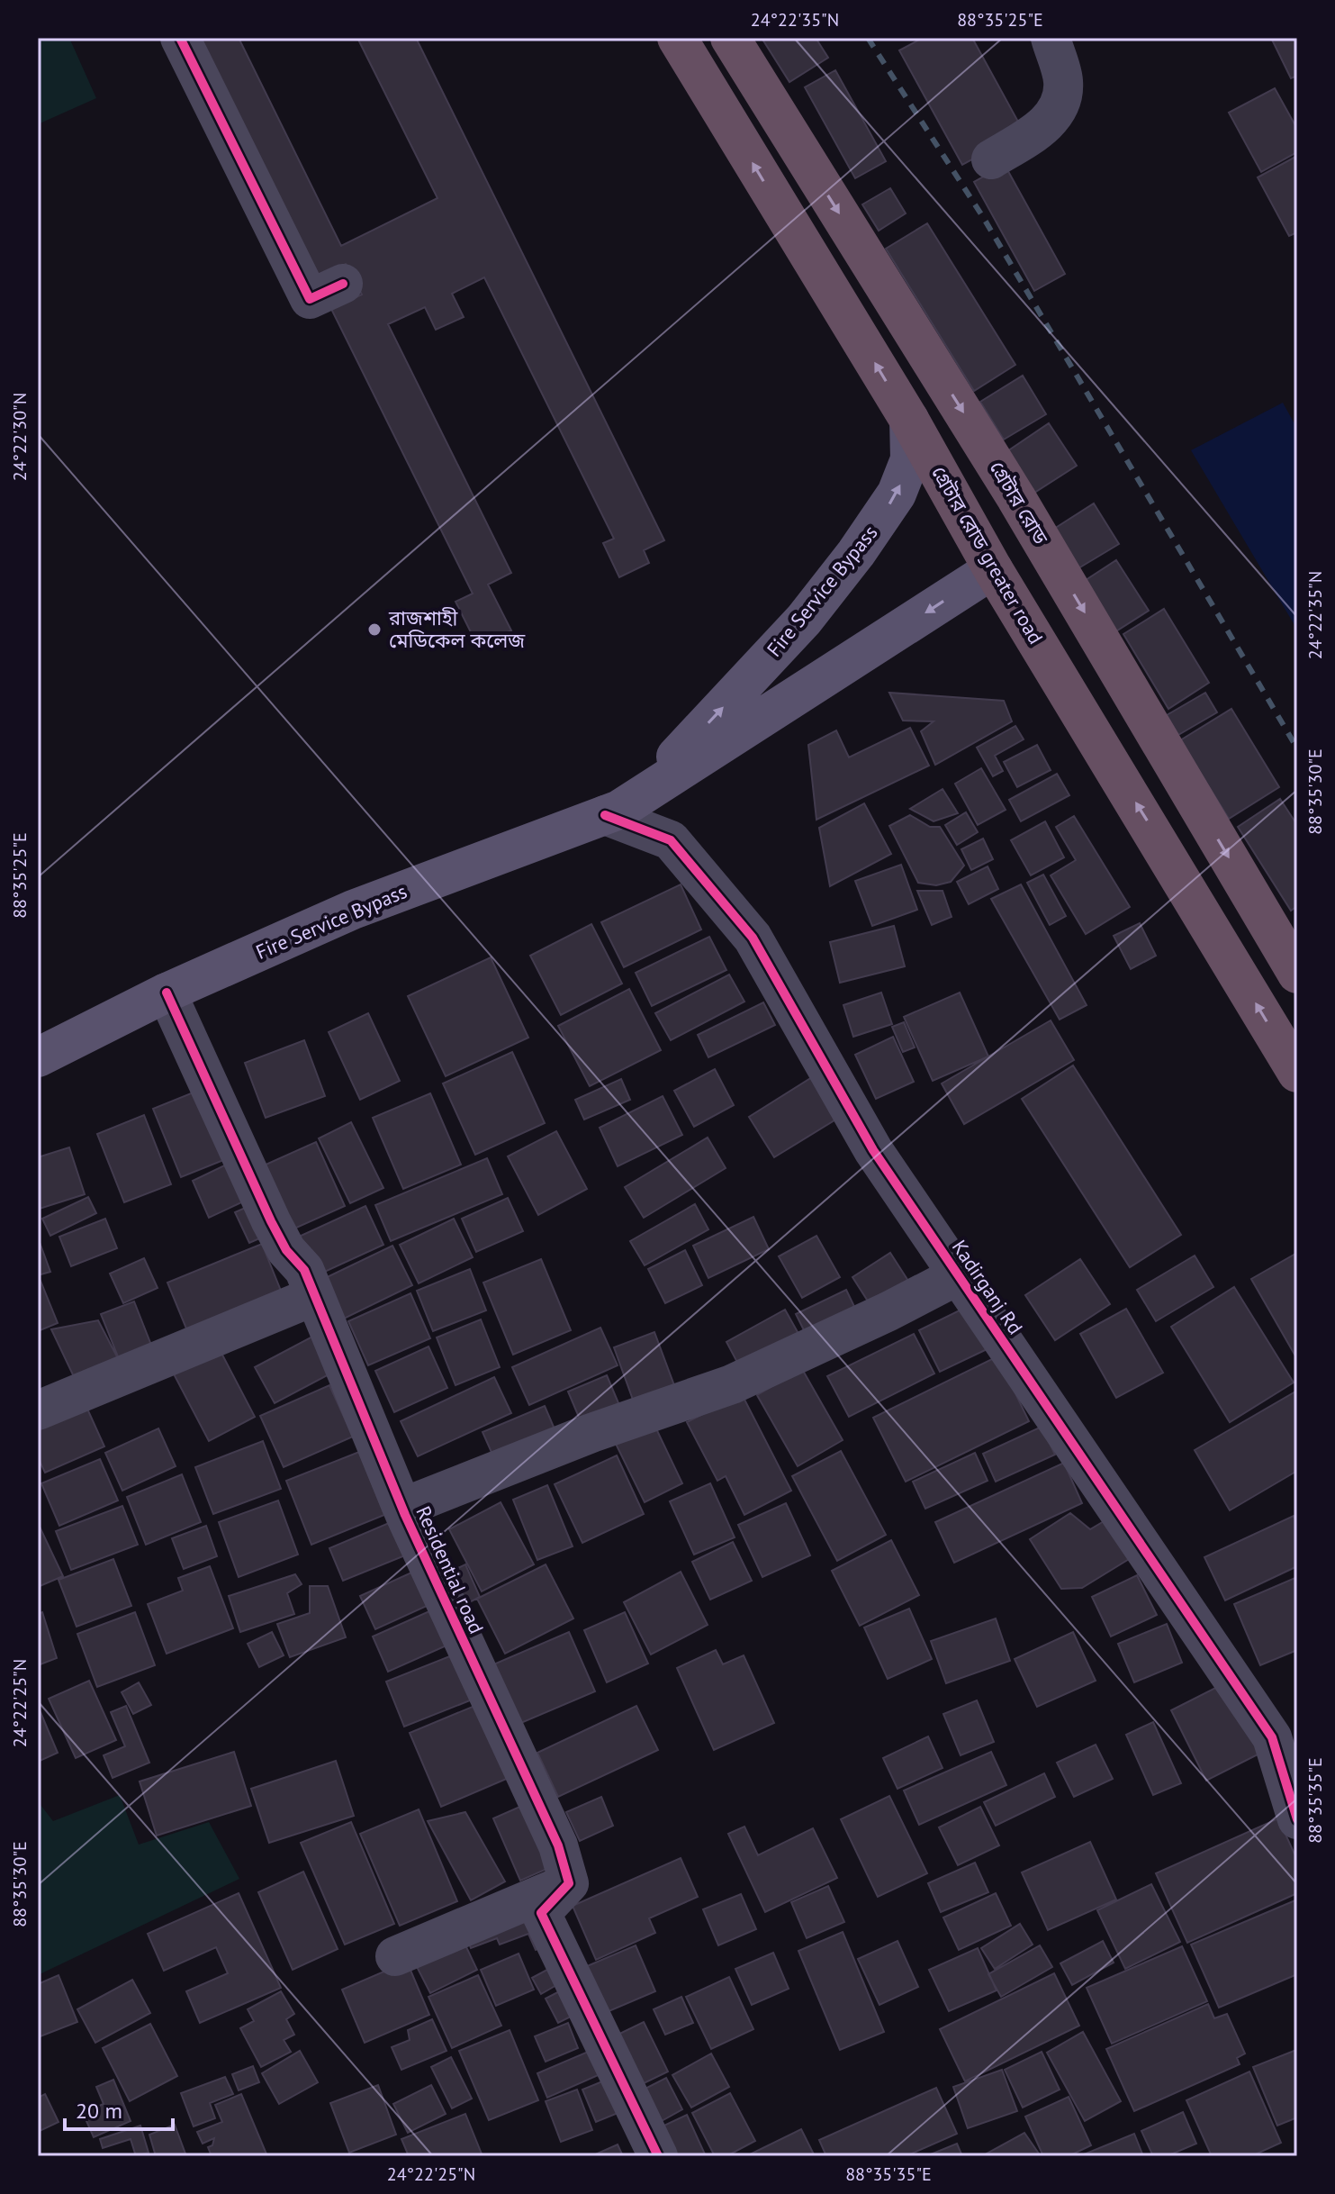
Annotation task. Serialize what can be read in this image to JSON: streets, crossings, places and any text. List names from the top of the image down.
{
  "streets": {
    "highway": ["গ্রেটার রোড", "গ্রেটার রোড greater road"],
    "main road": ["Fire Service Bypass"],
    "street": ["Kadirganj Rd", "Residential road"]
  },
  "crossings": [
    ["গ্রেটার রোড greater road", "Fire Service Bypass"],
    ["Fire Service Bypass", "Kadirganj Rd"],
    ["Fire Service Bypass", "Residential road"]
  ],
  "one_way": ["গ্রেটার রোড", "গ্রেটার রোড greater road"],
  "places": ["রাজশাহী মেডিকেল কলেজ"],
  "scale_bar": "20 m",
  "coordinates": [
    "24°22'35\"N",
    "88°35'25\"E",
    "24°22'30\"N",
    "88°35'30\"E",
    "24°22'25\"N",
    "88°35'35\"E"
  ]
}
